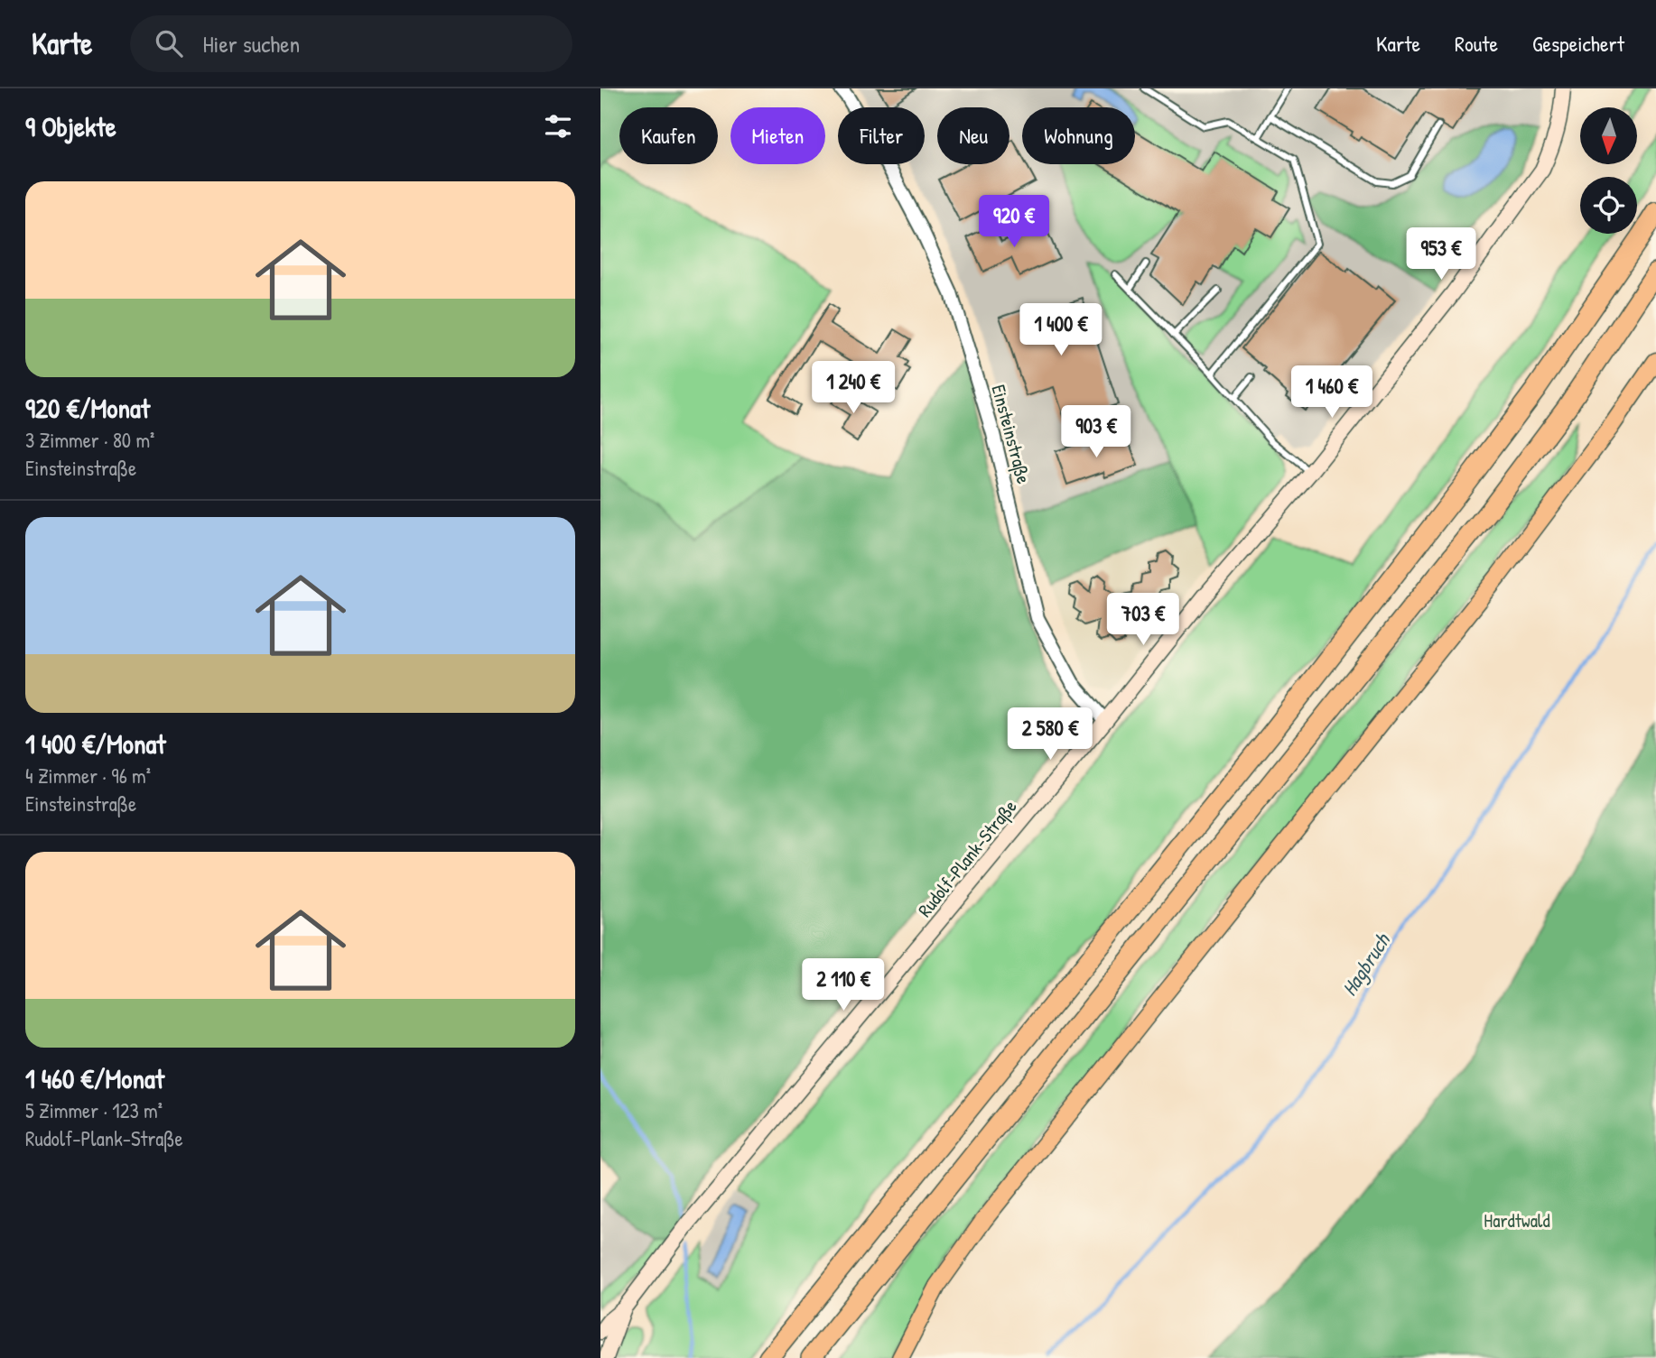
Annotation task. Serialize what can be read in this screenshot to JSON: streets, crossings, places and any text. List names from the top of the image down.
{
  "streets": {
    "main road": ["Rudolf-Plank-Straße"],
    "street": ["Einsteinstraße"]
  },
  "crossings": [
    ["Einsteinstraße", "Rudolf-Plank-Straße"]
  ],
  "water": ["Hagbruch"],
  "parks": ["Hardtwald"],
  "north": "bottom",
  "page": {
    "header": "Karte",
    "search": "Hier suchen",
    "nav": ["Karte", "Route", "Gespeichert"],
    "heading": "9 Objekte",
    "chip": [
      "Kaufen",
      "Mieten",
      "Filter",
      "Neu",
      "Wohnung"
    ],
    "list": [
      {
        "name": "920 €/Monat",
        "note": "3 Zimmer · 80 m² · Einsteinstraße"
      },
      {
        "name": "1 400 €/Monat",
        "note": "4 Zimmer · 96 m² · Einsteinstraße"
      },
      {
        "name": "1 460 €/Monat",
        "note": "5 Zimmer · 123 m² · Rudolf-Plank-Straße"
      }
    ],
    "price": [
      "920 €",
      "953 €",
      "1 400 €",
      "1 240 €",
      "1 460 €",
      "903 €",
      "703 €",
      "2 580 €",
      "2 110 €"
    ]
  }
}
